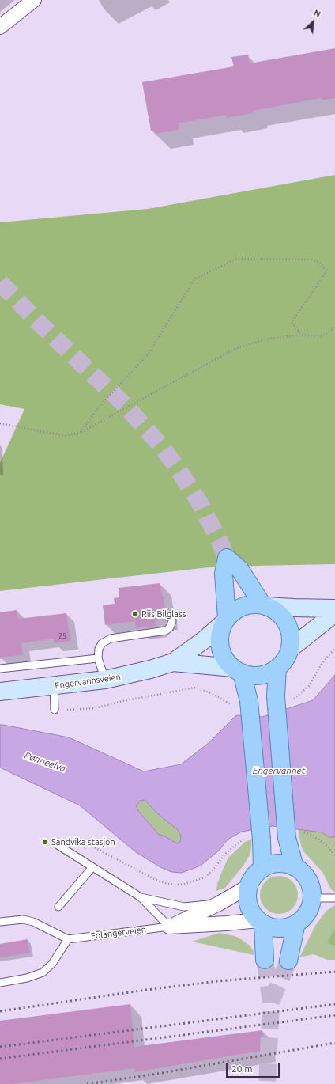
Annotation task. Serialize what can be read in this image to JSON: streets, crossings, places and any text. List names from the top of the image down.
{
  "streets": {
    "main road": ["Engervannsveien"],
    "street": ["Folangerveien"]
  },
  "water": ["Rønneelva", "Engervannet"],
  "places": ["Riis Bilglass", "Sandvika stasjon"],
  "house_numbers": ["25"],
  "scale_bar": "20 m",
  "north": "top right"
}
